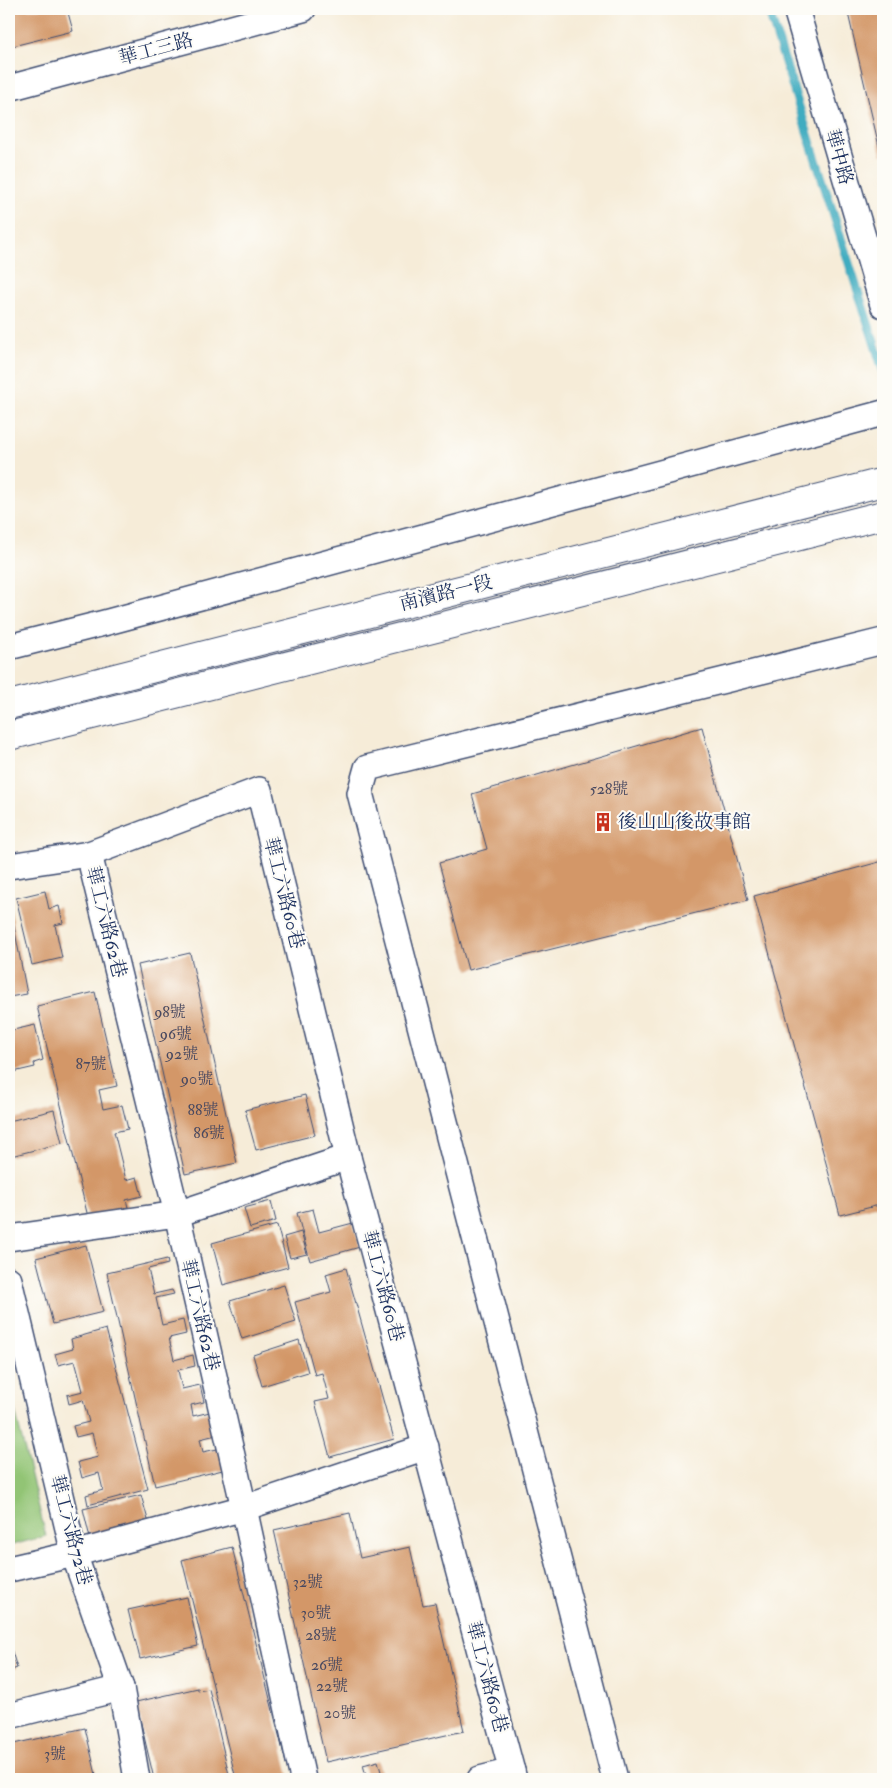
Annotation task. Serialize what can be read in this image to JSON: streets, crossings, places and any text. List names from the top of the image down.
{
  "streets": {
    "main road": ["南濱路一段"],
    "street": [
      "華工三路",
      "華中路",
      "華工六路60巷",
      "華工六路62巷",
      "華工六路72巷"
    ]
  },
  "crossings": [
    ["華工六路60巷", "華工六路62巷"]
  ],
  "places": {
    "building": ["後山山後故事館"]
  },
  "house_numbers": [
    "528號",
    "98號",
    "96號",
    "92號",
    "87號",
    "90號",
    "88號",
    "86號",
    "32號",
    "30號",
    "28號",
    "26號",
    "22號",
    "20號",
    "3號"
  ]
}
